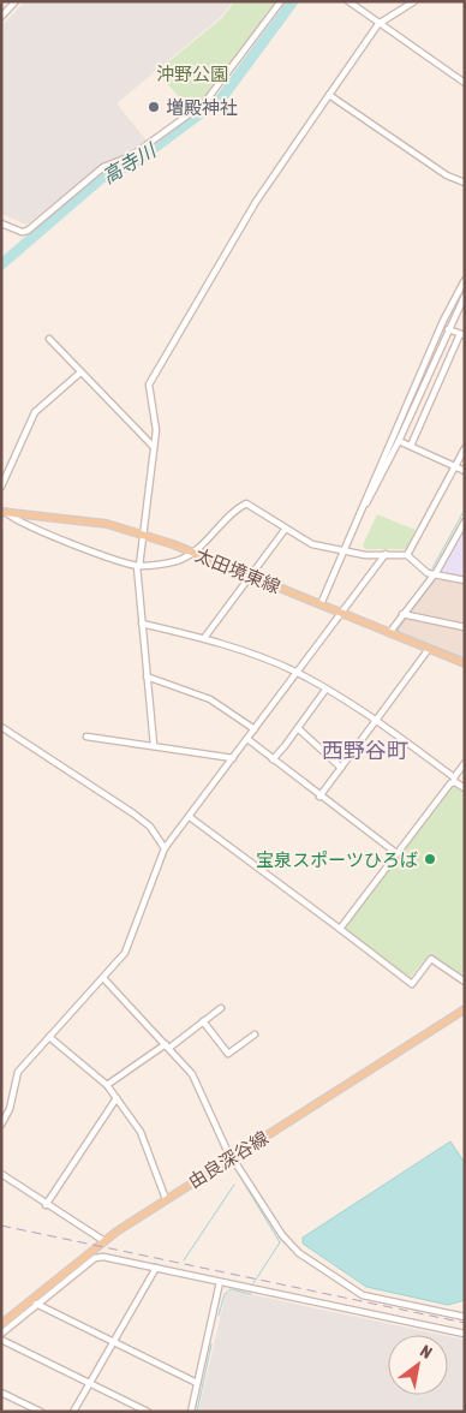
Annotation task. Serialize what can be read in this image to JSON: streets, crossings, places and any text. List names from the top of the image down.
{
  "streets": {
    "main road": ["太田境東線", "由良深谷線"]
  },
  "districts": ["西野谷町"],
  "water": ["高寺川"],
  "parks": ["沖野公園"],
  "places": ["増殿神社", "宝泉スポーツひろば"],
  "north": "top right"
}
